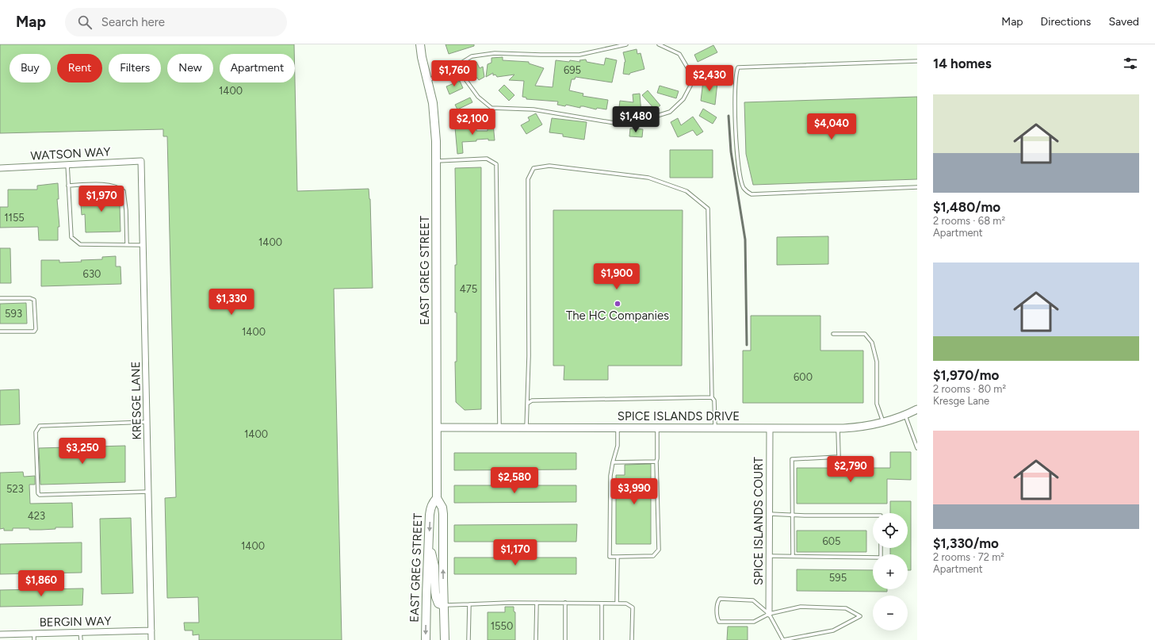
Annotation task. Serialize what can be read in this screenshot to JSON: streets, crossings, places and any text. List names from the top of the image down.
{
  "streets": {
    "main road": ["EAST GREG STREET"],
    "street": [
      "WATSON WAY",
      "KRESGE LANE",
      "SPICE ISLANDS DRIVE",
      "SPICE ISLANDS COURT",
      "BERGIN WAY"
    ]
  },
  "crossings": [
    ["WATSON WAY", "KRESGE LANE"],
    ["EAST GREG STREET", "SPICE ISLANDS DRIVE"],
    ["KRESGE LANE", "BERGIN WAY"],
    ["SPICE ISLANDS DRIVE", "SPICE ISLANDS COURT"]
  ],
  "places": ["The HC Companies"],
  "house_numbers": [
    "695",
    "1400",
    "1155",
    "1400",
    "630",
    "475",
    "593",
    "1400",
    "600",
    "1400",
    "523",
    "423",
    "605",
    "1400",
    "595",
    "1550"
  ],
  "page": {
    "header": "Map",
    "search": "Search here",
    "nav": ["Map", "Directions", "Saved"],
    "heading": "14 homes",
    "chip": [
      "Buy",
      "Rent",
      "Filters",
      "New",
      "Apartment"
    ],
    "price": [
      "$1,760",
      "$2,430",
      "$1,480",
      "$2,100",
      "$4,040",
      "$1,970",
      "$1,900",
      "$1,330",
      "$3,250",
      "$2,790",
      "$2,580",
      "$3,990",
      "$1,170",
      "$1,860"
    ],
    "list": [
      {
        "name": "$1,480/mo",
        "note": "2 rooms · 68 m² · Apartment"
      },
      {
        "name": "$1,970/mo",
        "note": "2 rooms · 80 m² · Kresge Lane"
      },
      {
        "name": "$1,330/mo",
        "note": "2 rooms · 72 m² · Apartment"
      }
    ],
    "map_buttons": ["+", "−"]
  }
}
